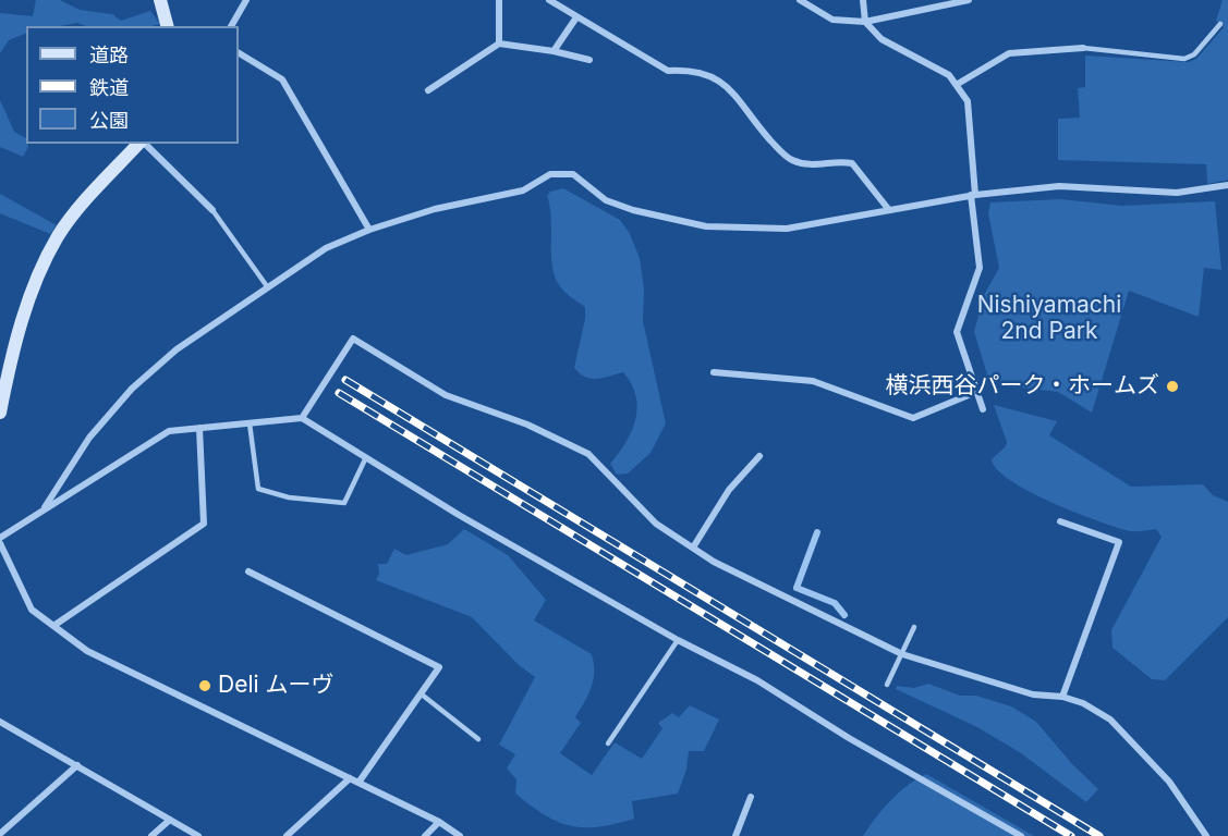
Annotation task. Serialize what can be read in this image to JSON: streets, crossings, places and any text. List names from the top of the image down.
{
  "parks": ["Nishiyamachi 2nd Park"],
  "places": ["横浜西谷パーク・ホームズ", "Deli ムーヴ"],
  "legend": ["道路", "鉄道", "公園"]
}
